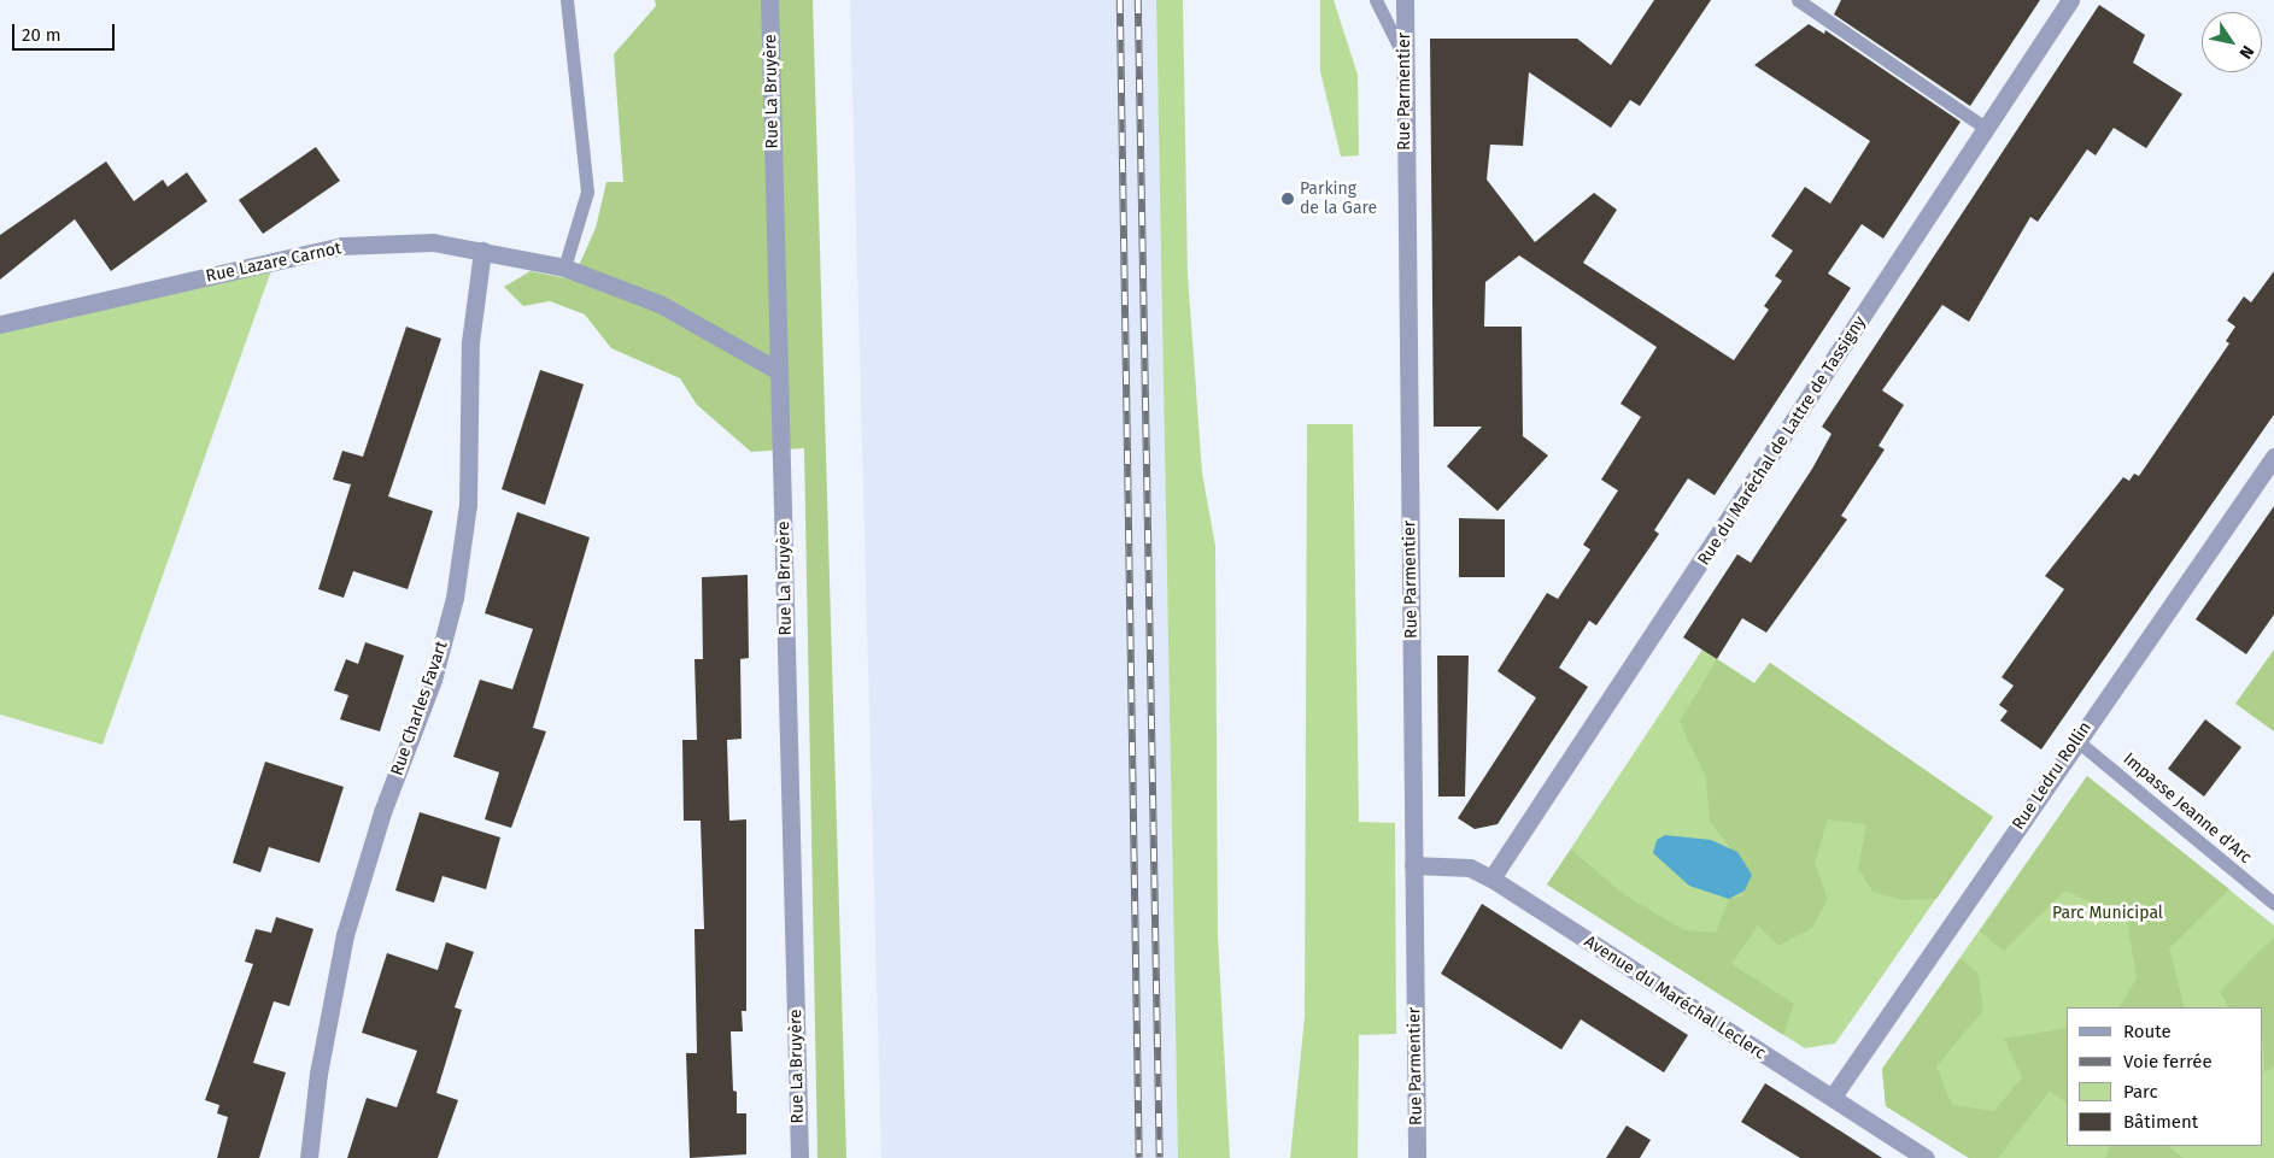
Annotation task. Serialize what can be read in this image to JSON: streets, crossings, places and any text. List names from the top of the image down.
{
  "streets": {
    "street": [
      "Rue La Bruyère",
      "Rue Parmentier",
      "Rue Lazare Carnot",
      "Rue du Maréchal de Lattre de Tassigny",
      "Rue Charles Favart",
      "Rue Ledru Rollin",
      "Avenue du Maréchal Leclerc"
    ],
    "lane": ["Impasse Jeanne d'Arc"]
  },
  "crossings": [
    ["Rue La Bruyère", "Rue Lazare Carnot"],
    ["Rue Parmentier", "Avenue du Maréchal Leclerc"],
    ["Rue Lazare Carnot", "Rue Charles Favart"],
    ["Rue du Maréchal de Lattre de Tassigny", "Avenue du Maréchal Leclerc"],
    ["Rue Ledru Rollin", "Impasse Jeanne d'Arc"],
    ["Rue Ledru Rollin", "Avenue du Maréchal Leclerc"]
  ],
  "parks": ["Parc Municipal"],
  "places": ["Parking de la Gare"],
  "legend": [
    "Route",
    "Voie ferrée",
    "Parc",
    "Bâtiment"
  ],
  "scale_bar": "20 m",
  "north": "bottom right"
}
